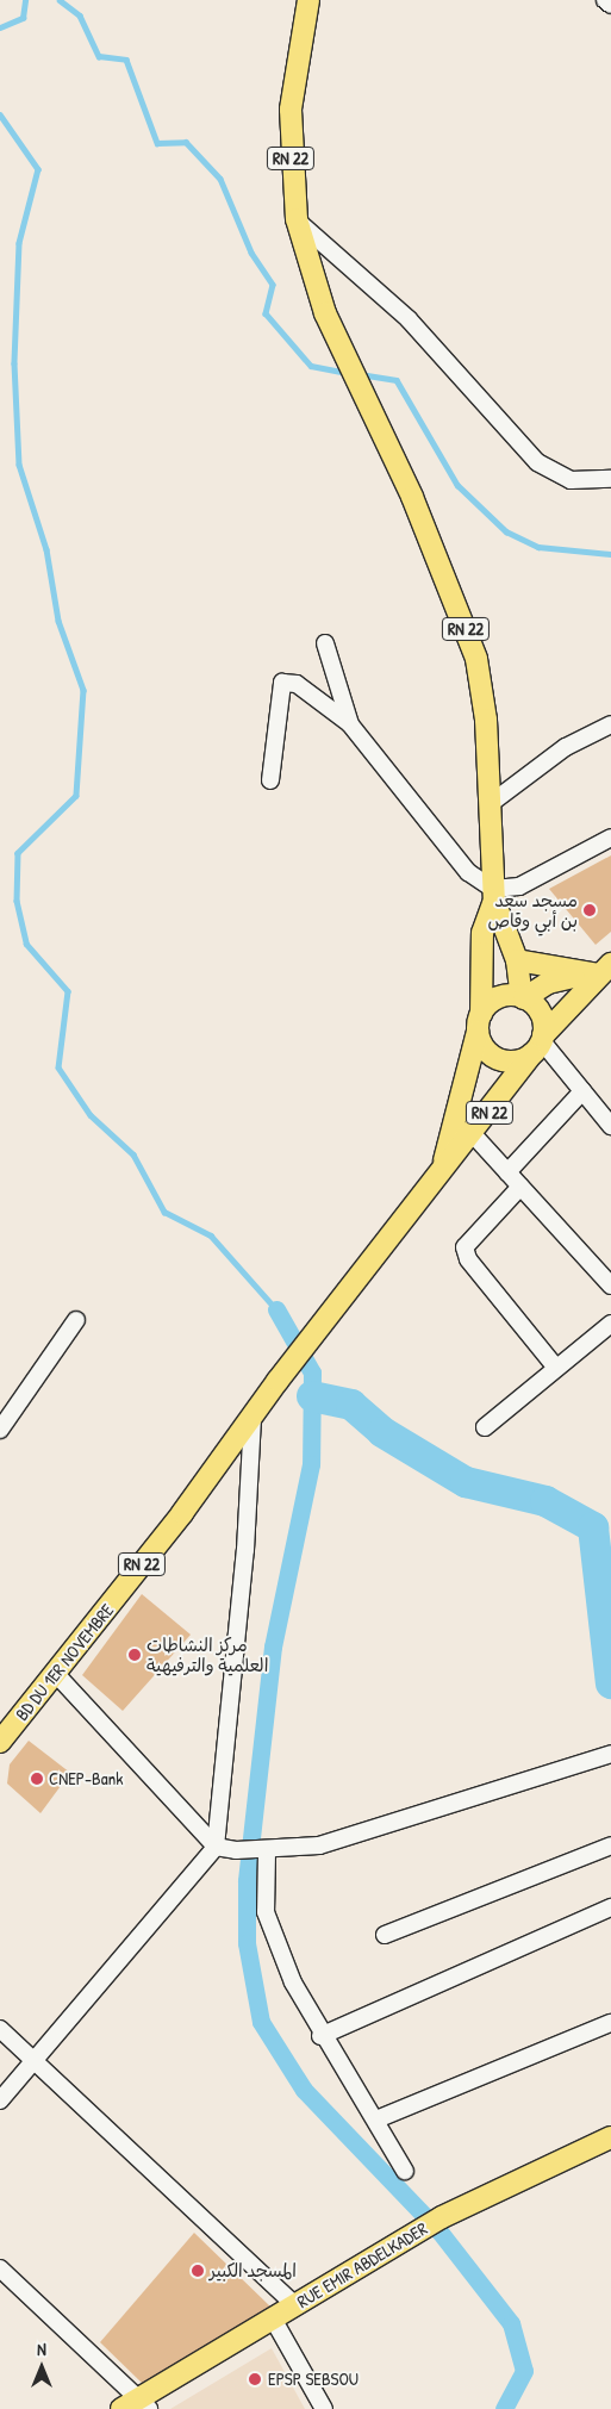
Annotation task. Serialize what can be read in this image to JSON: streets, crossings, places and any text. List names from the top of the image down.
{
  "streets": {
    "main road": ["RN 22", "BD DU 1ER NOVEMBRE", "RUE EMIR ABDELKADER"]
  },
  "crossings": [
    ["RN 22", "BD DU 1ER NOVEMBRE"]
  ],
  "places": [
    "مسجد سعد بن أبي وقاص",
    "مركز النشاطات العلمية والترفيهية",
    "CNEP-Bank",
    "المسجد الكبير",
    "EPSP SEBSOU"
  ],
  "north": "top"
}
